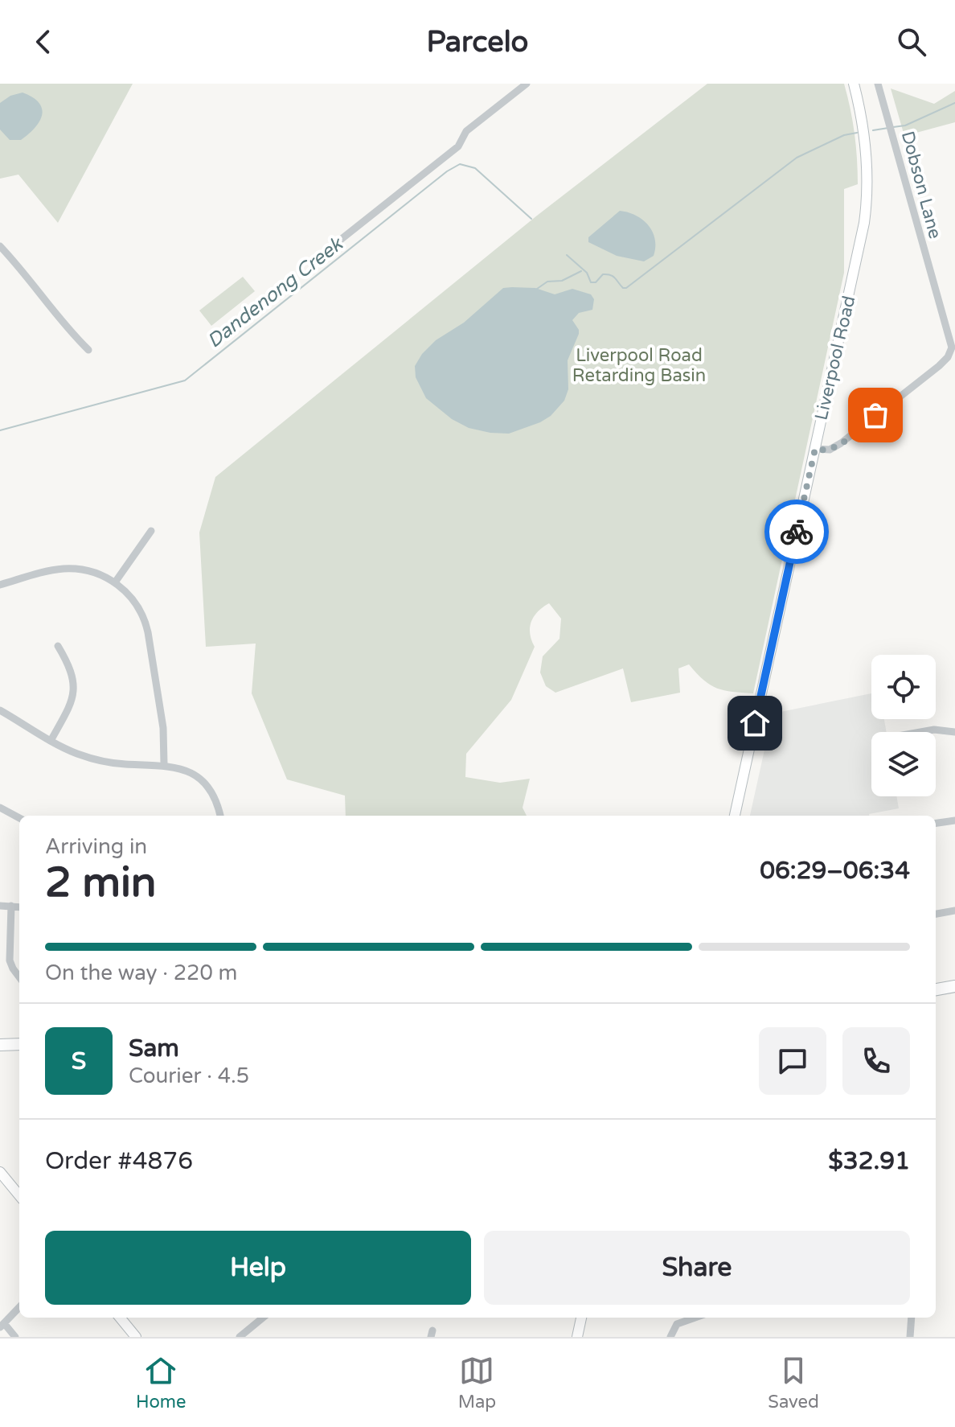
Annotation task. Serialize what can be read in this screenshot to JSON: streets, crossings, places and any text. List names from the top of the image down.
{
  "streets": {
    "main road": ["Liverpool Road"],
    "street": ["Dobson Lane"]
  },
  "crossings": [
    ["Dobson Lane", "Liverpool Road"]
  ],
  "water": ["Dandenong Creek"],
  "parks": ["Liverpool Road Retarding Basin"],
  "page": {
    "header": "Parcelo",
    "heading": ["2 min", "Arriving in", "06:29–06:34"],
    "panel": [
      "Sam",
      "Courier · 4.5",
      "Order #4876",
      "$32.91"
    ],
    "bar": "On the way · 220 m",
    "round": "S",
    "buttons": ["Help", "Share"],
    "tabs": ["Home", "Map", "Saved"]
  }
}
